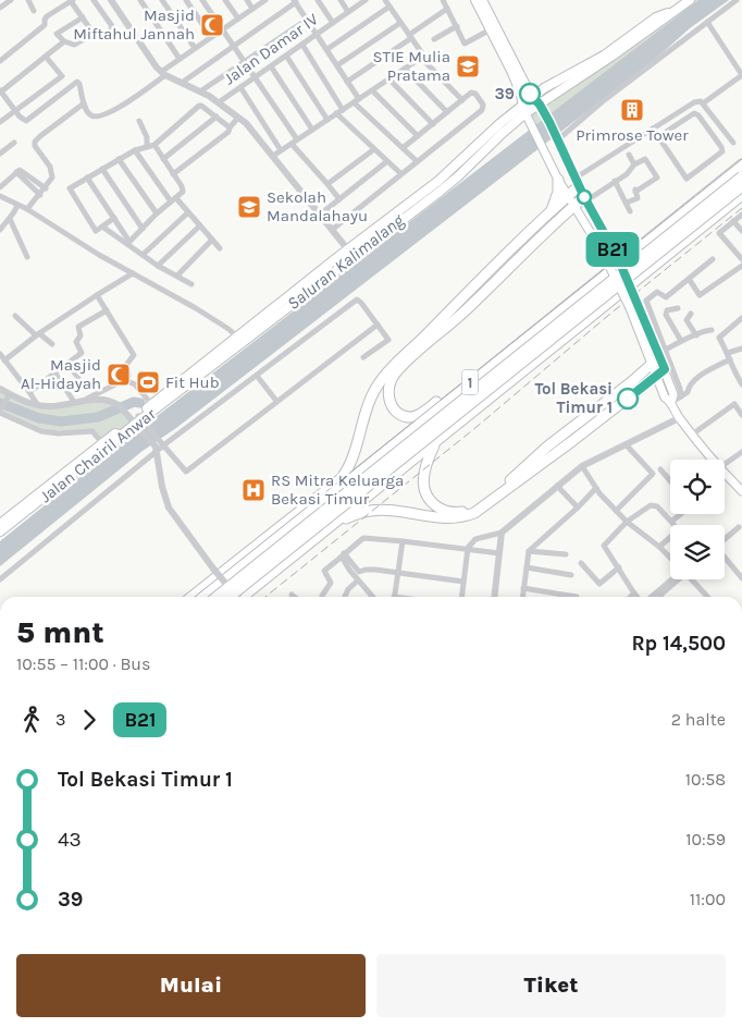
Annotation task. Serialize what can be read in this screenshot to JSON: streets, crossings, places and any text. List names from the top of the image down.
{
  "streets": {
    "highway": ["1"],
    "main road": ["Jalan Chairil Anwar"],
    "street": ["Jalan Damar IV"]
  },
  "water": ["Saluran Kalimalang"],
  "places": {
    "mosque": ["Masjid Miftahul Jannah", "Masjid Al-Hidayah"],
    "school or university": ["STIE Mulia Pratama", "Sekolah Mandalahayu"],
    "other": ["39", "Tol Bekasi Timur 1"],
    "building": ["Primrose Tower"],
    "sports": ["Fit Hub"],
    "hospital": ["RS Mitra Keluarga Bekasi Timur"]
  },
  "lines": ["bus line B21"],
  "page": {
    "on_map": "B21",
    "heading": ["5 mnt", "10:55 – 11:00 · Bus", "Rp 14,500"],
    "legs": ["3", "B21", "2 halte"],
    "list": [
      {
        "name": "Tol Bekasi Timur 1",
        "value": "10:58"
      },
      {
        "name": "43",
        "value": "10:59"
      },
      {
        "name": "39",
        "value": "11:00"
      }
    ],
    "buttons": ["Mulai", "Tiket"]
  }
}
